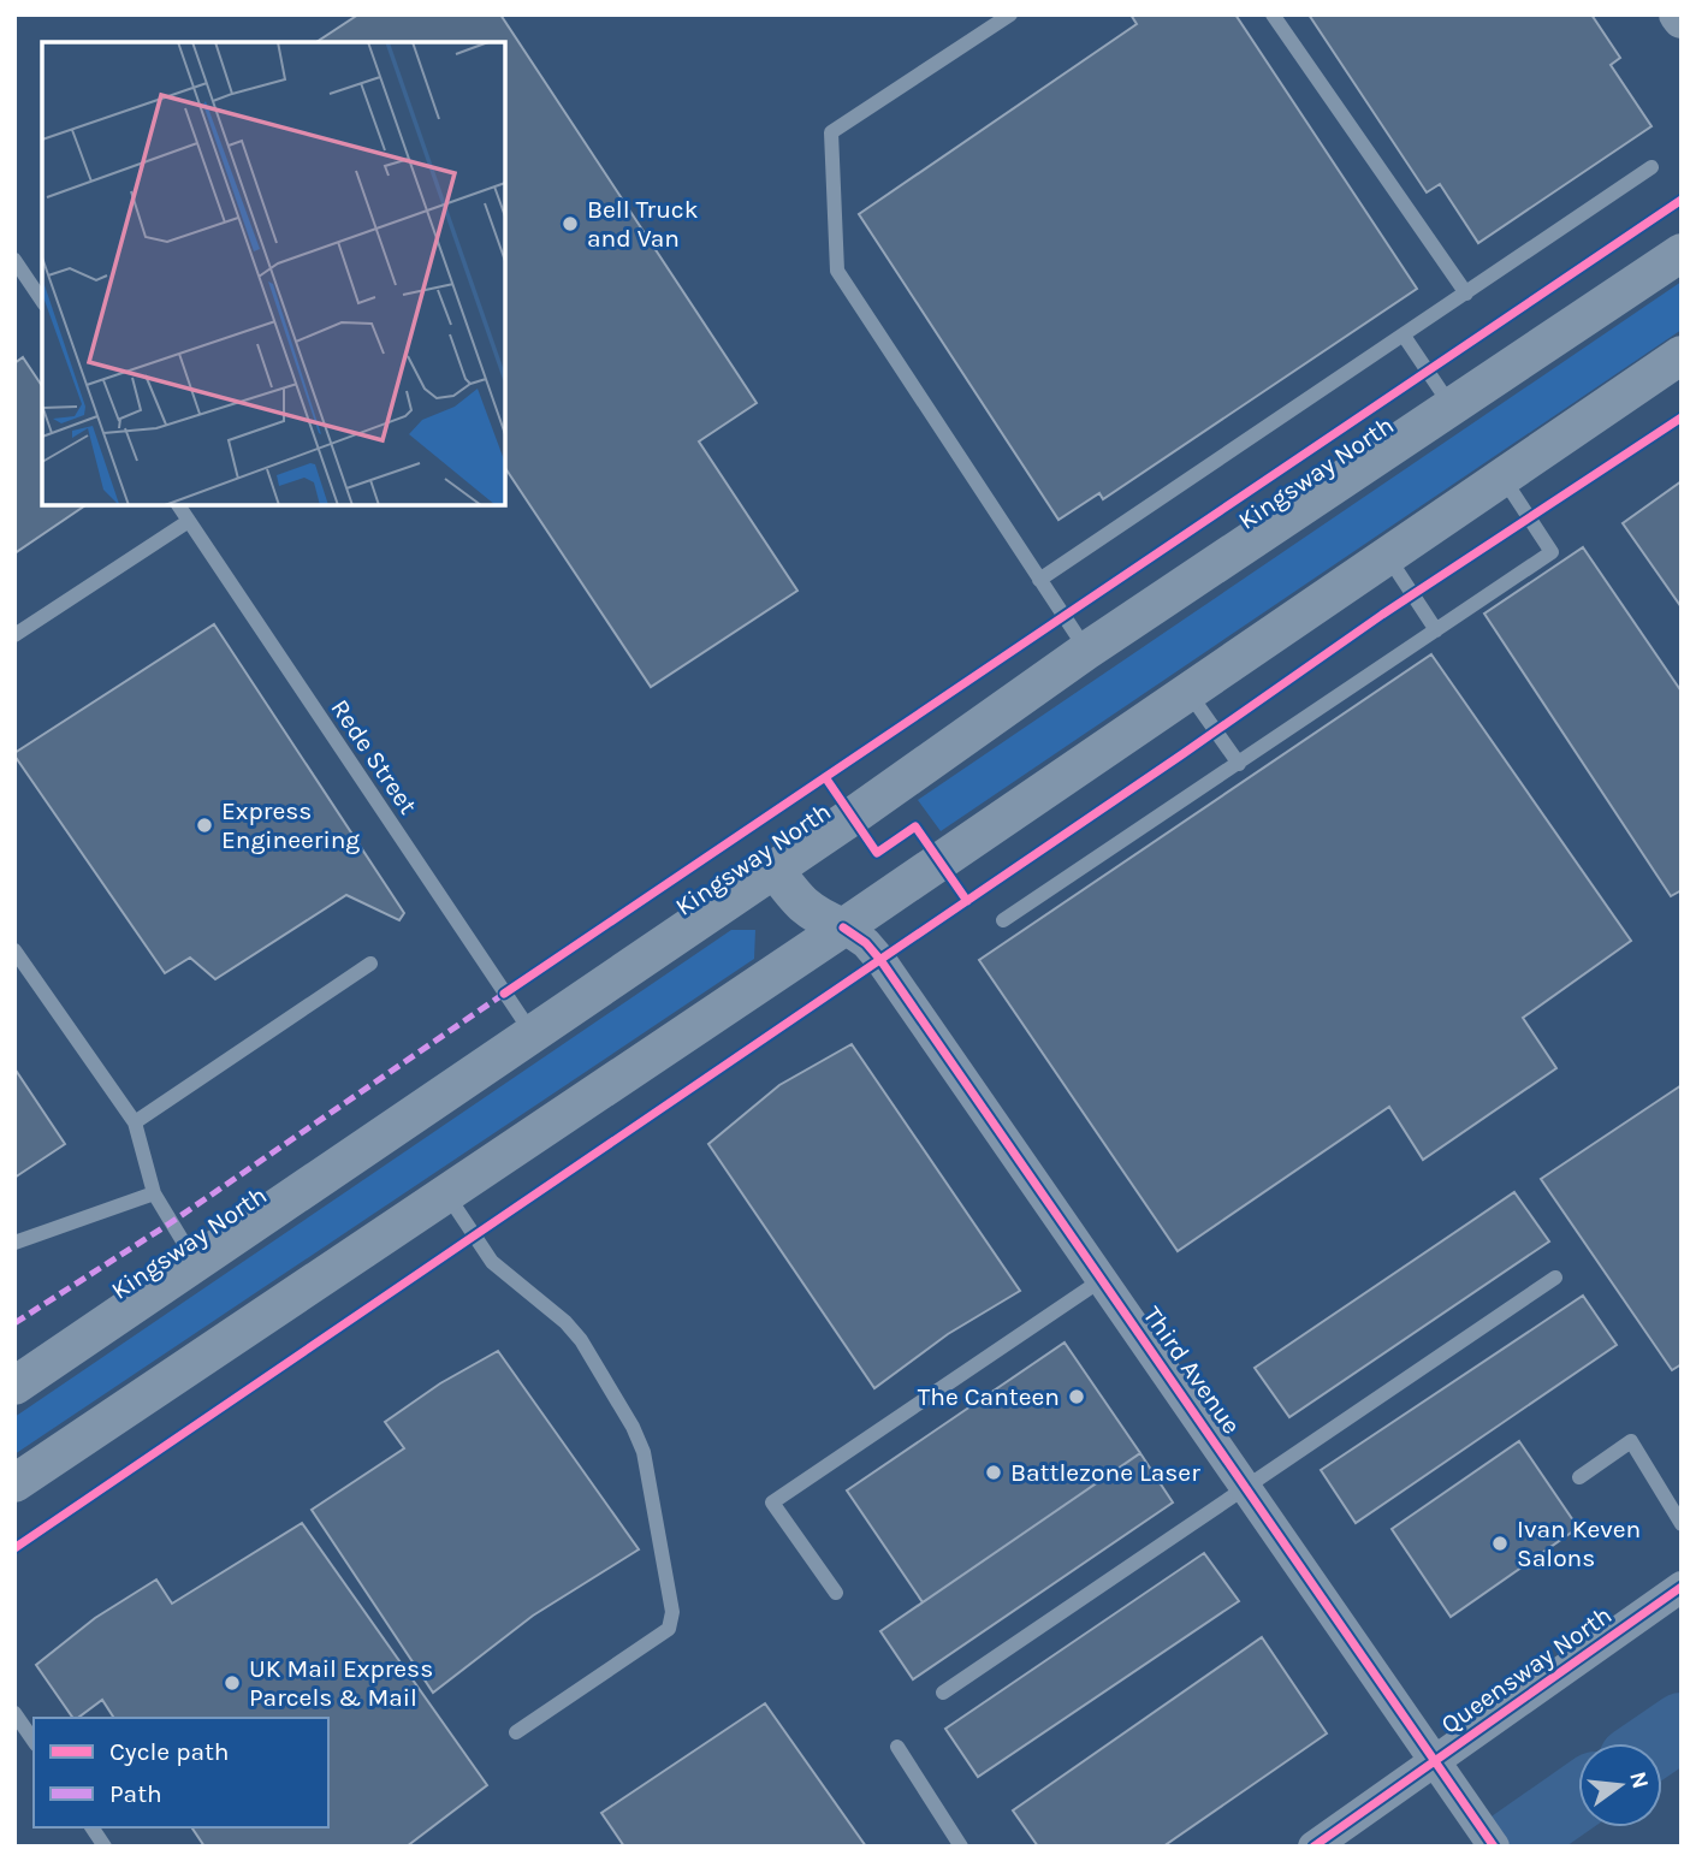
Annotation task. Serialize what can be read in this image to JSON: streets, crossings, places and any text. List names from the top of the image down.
{
  "streets": {
    "street": ["Kingsway North", "Third Avenue", "Queensway North"],
    "lane": ["Rede Street"]
  },
  "crossings": [
    ["Kingsway North", "Rede Street"],
    ["Third Avenue", "Queensway North"]
  ],
  "places": [
    "Bell Truck and Van",
    "Express Engineering",
    "The Canteen",
    "Battlezone Laser",
    "Ivan Keven Salons",
    "UK Mail Express Parcels & Mail"
  ],
  "legend": ["Cycle path", "Path"],
  "north": "right"
}
